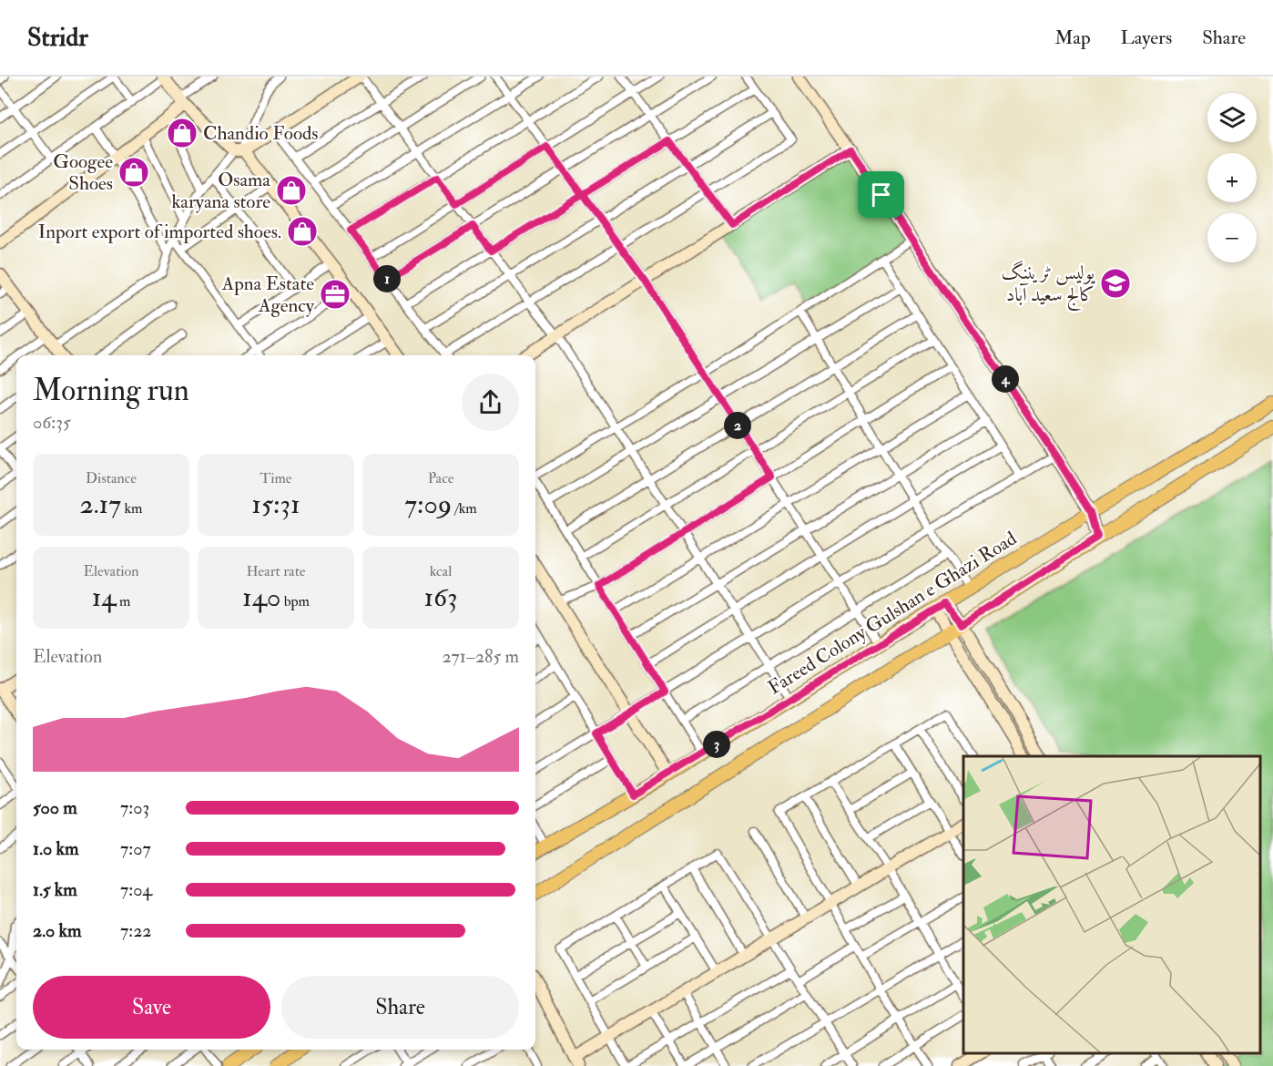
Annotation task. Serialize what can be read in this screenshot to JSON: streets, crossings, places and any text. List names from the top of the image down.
{
  "streets": {
    "main road": ["Fareed Colony Gulshan e Ghazi Road"]
  },
  "places": {
    "shop": [
      "Chandio Foods",
      "Googee Shoes",
      "Osama karyana store",
      "Inport export of imported shoes."
    ],
    "school or university": ["پولیس ٹریننگ کالج سعید آباد"],
    "office": ["Apna Estate Agency"]
  },
  "page": {
    "header": "Stridr",
    "nav": ["Map", "Layers", "Share"],
    "map_buttons": ["+", "−"],
    "pins": [
      "1",
      "4",
      "2",
      "3"
    ],
    "heading": ["Morning run", "06:35"],
    "stats": [
      ["Distance", "2.17 km"],
      ["Time", "15:31"],
      ["Pace", "7:09 /km"],
      ["Elevation", "14 m"],
      ["Heart rate", "140 bpm"],
      ["kcal", "163"]
    ],
    "chart": ["Elevation", "271–285 m"],
    "list": [
      {
        "name": "500 m",
        "note": "7:03"
      },
      {
        "name": "1.0 km",
        "note": "7:07"
      },
      {
        "name": "1.5 km",
        "note": "7:04"
      },
      {
        "name": "2.0 km",
        "note": "7:22"
      }
    ],
    "buttons": ["Save", "Share"]
  }
}
